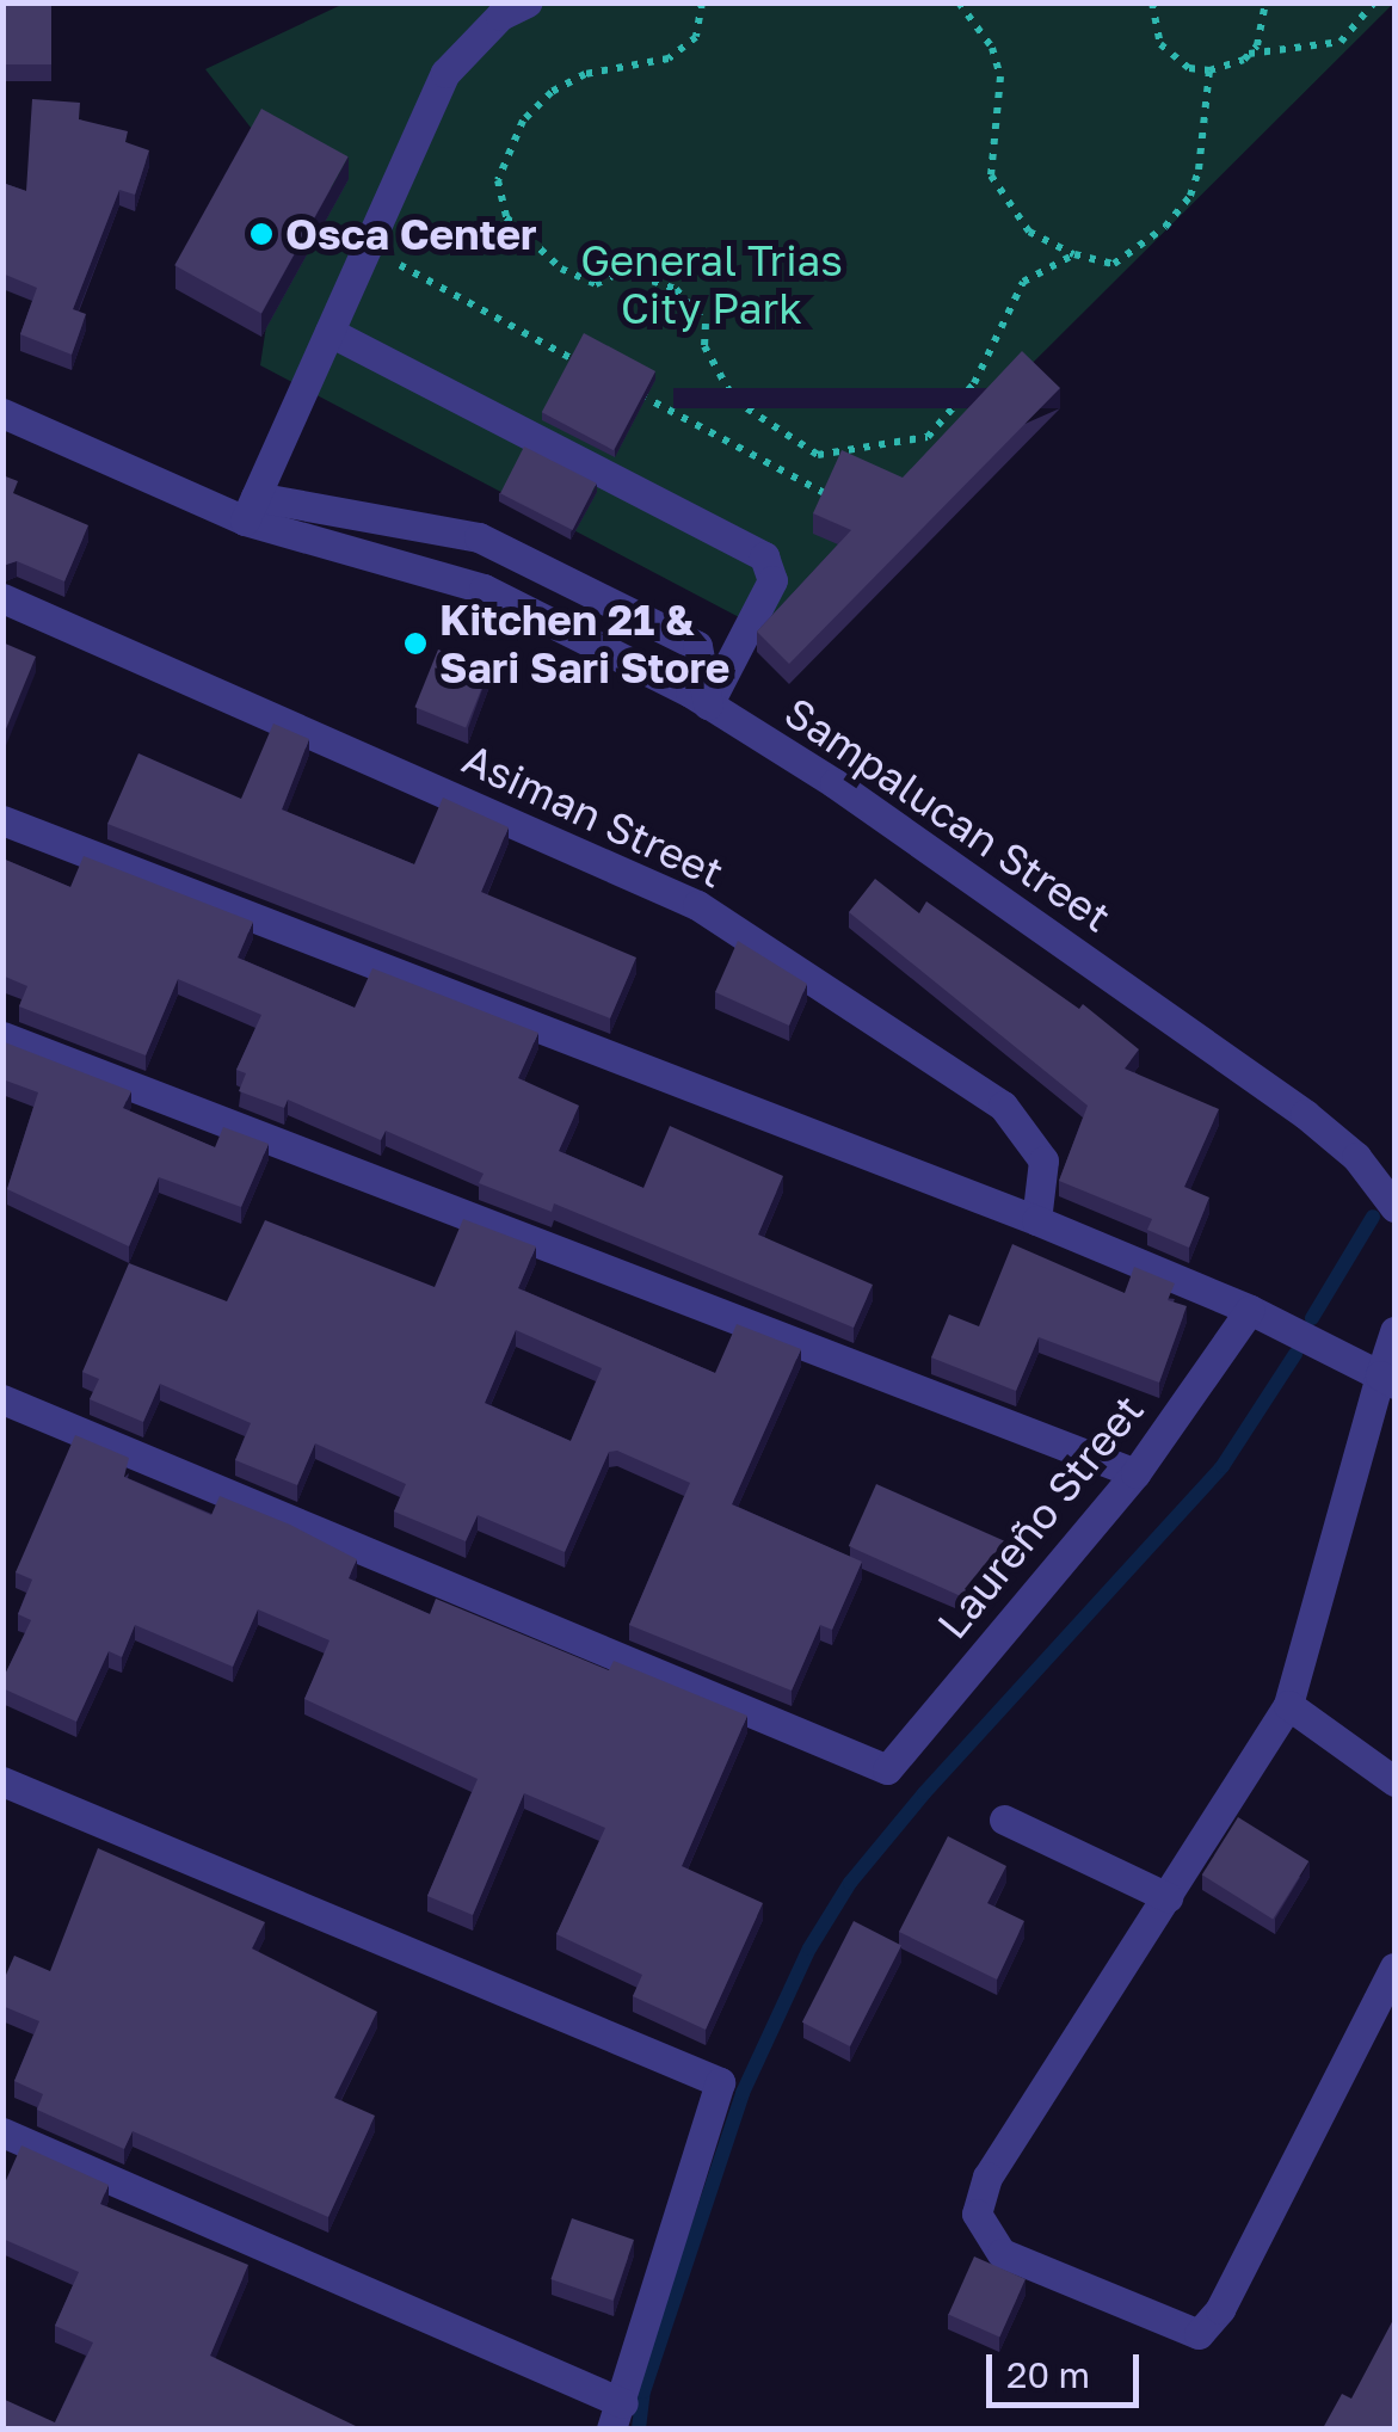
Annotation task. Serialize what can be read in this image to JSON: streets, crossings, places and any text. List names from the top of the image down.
{
  "streets": {
    "street": ["Sampalucan Street", "Asiman Street", "Laureño Street"]
  },
  "parks": ["General Trias City Park"],
  "places": ["Osca Center", "Kitchen 21 & Sari Sari Store"],
  "scale_bar": "20 m"
}
